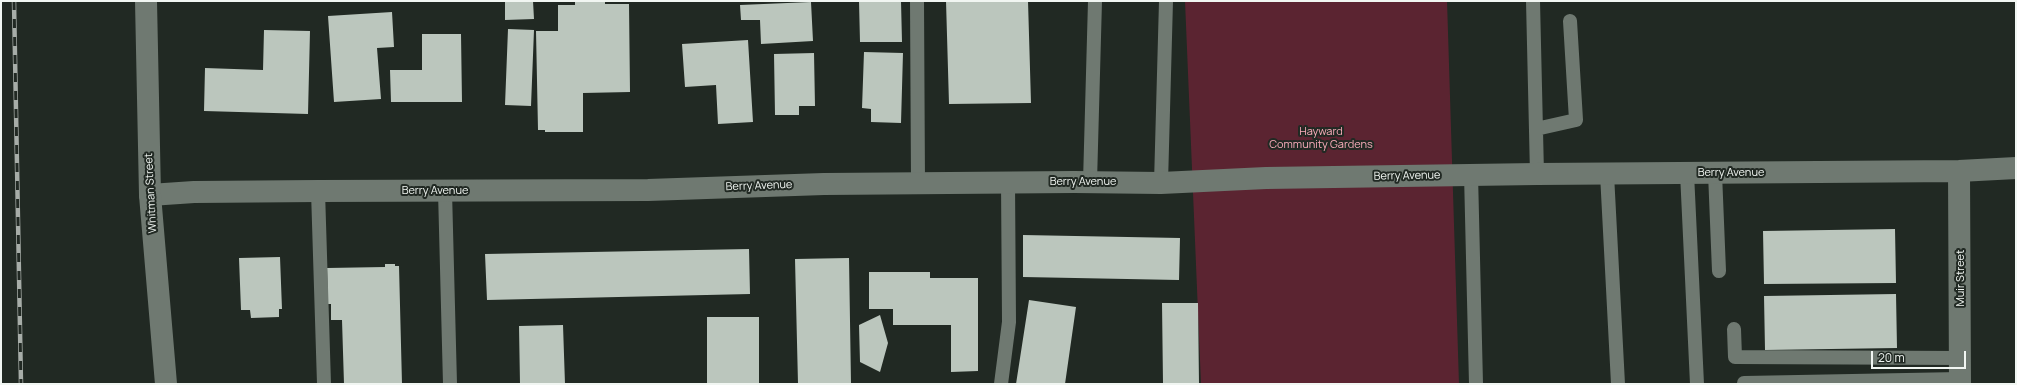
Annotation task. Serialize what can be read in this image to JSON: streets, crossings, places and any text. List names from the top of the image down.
{
  "streets": {
    "street": ["Berry Avenue", "Whitman Street", "Muir Street"]
  },
  "crossings": [
    ["Berry Avenue", "Whitman Street"],
    ["Berry Avenue", "Muir Street"]
  ],
  "parks": ["Hayward Community Gardens"],
  "scale_bar": "20 m"
}
